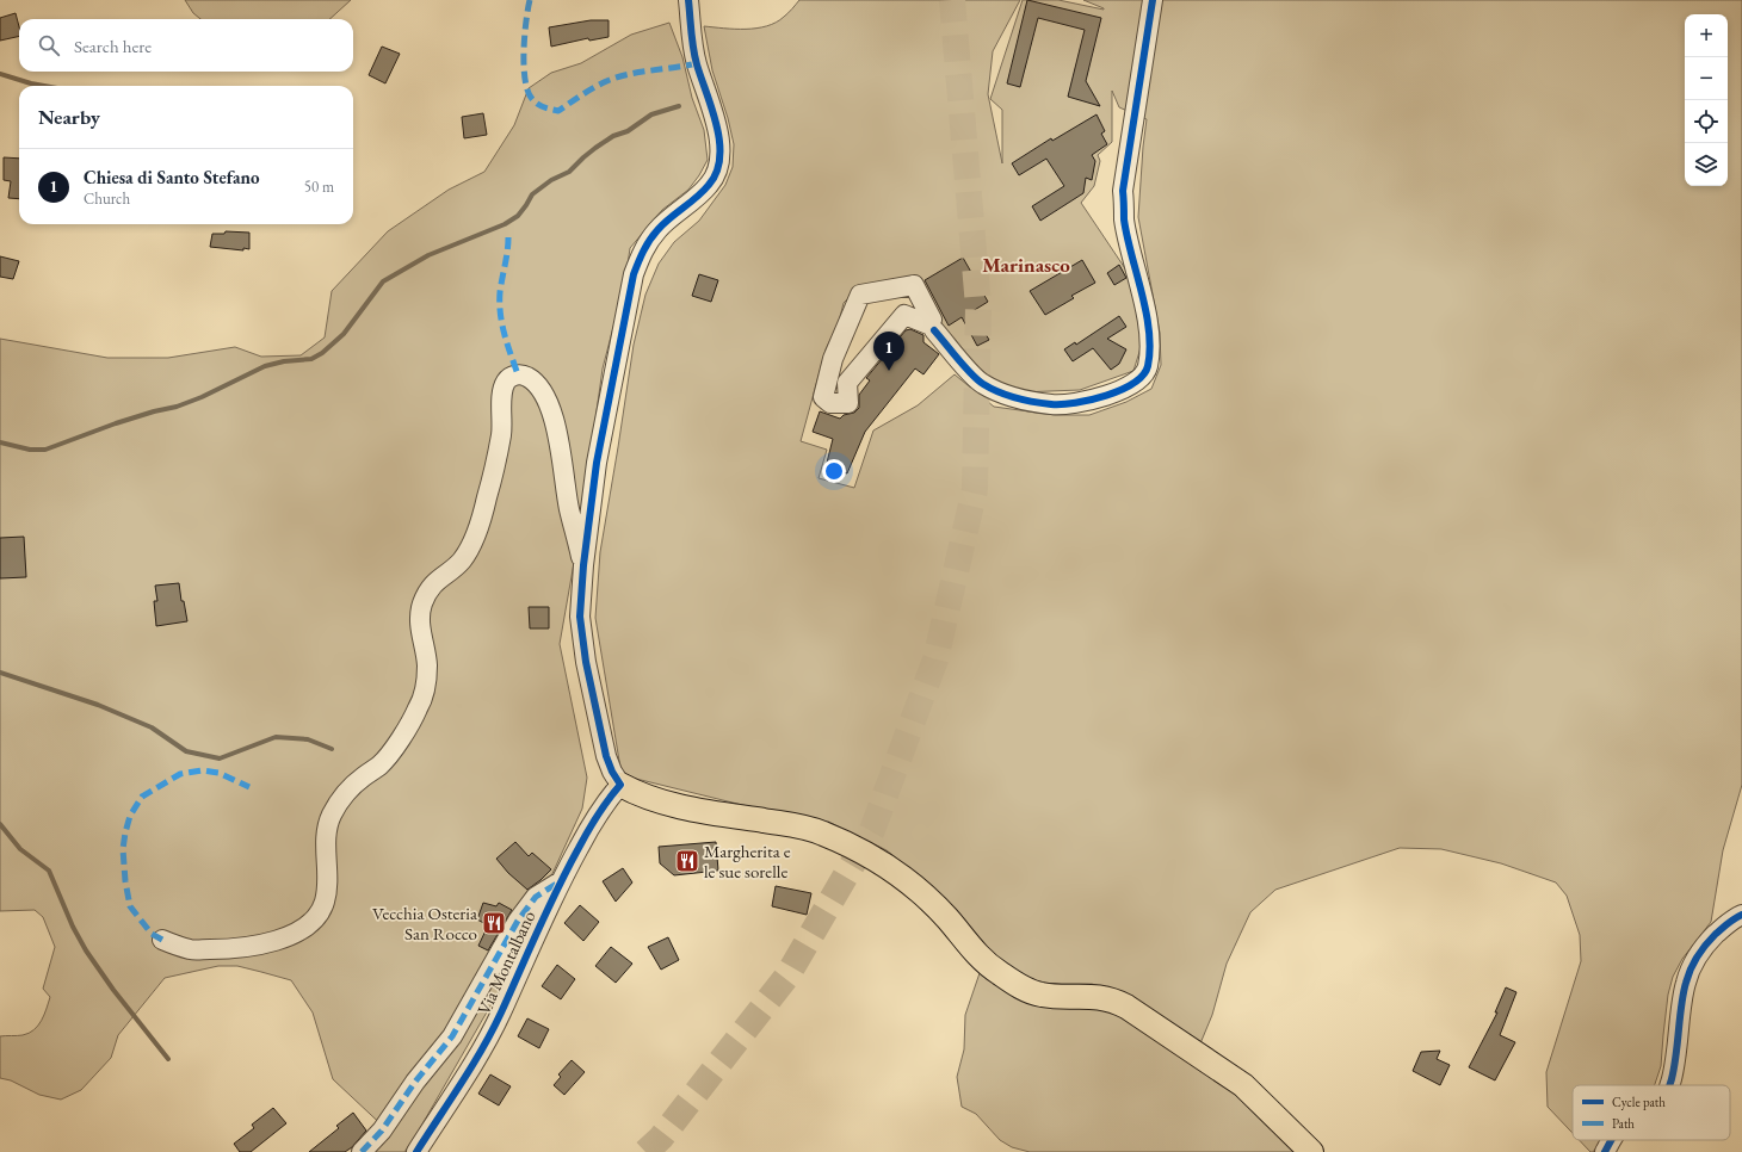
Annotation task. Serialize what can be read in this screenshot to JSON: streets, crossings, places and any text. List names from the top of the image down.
{
  "streets": {
    "street": ["Via Montalbano"]
  },
  "districts": ["Marinasco"],
  "places": {
    "restaurant": ["Margherita e le sue sorelle", "Vecchia Osteria San Rocco"]
  },
  "legend": ["Cycle path", "Path"],
  "page": {
    "map_buttons": ["+", "−"],
    "search": "Search here",
    "heading": "Nearby",
    "list": [
      {
        "mark": "1",
        "name": "Chiesa di Santo Stefano",
        "note": "Church",
        "value": "50 m"
      }
    ],
    "pins": "1"
  }
}
